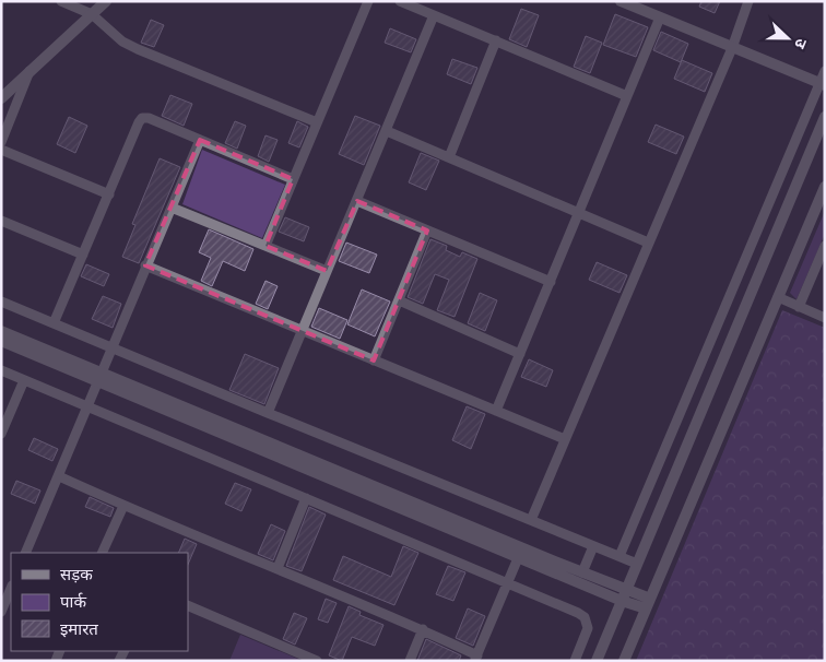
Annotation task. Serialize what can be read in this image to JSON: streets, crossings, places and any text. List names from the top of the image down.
{
  "legend": ["सड़क", "पार्क", "इमारत"],
  "north": "right"
}
